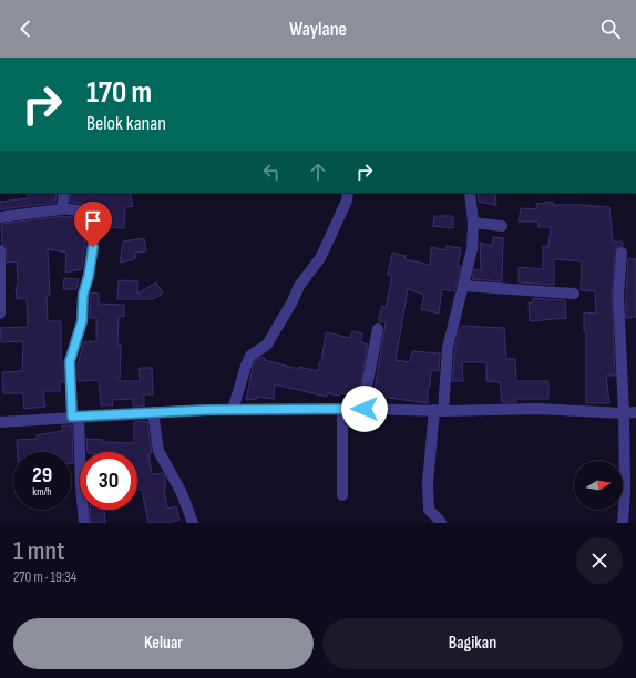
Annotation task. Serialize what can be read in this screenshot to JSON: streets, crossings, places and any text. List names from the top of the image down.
{
  "north": "right",
  "page": {
    "header": "Waylane",
    "turn": ["170 m", "Belok kanan"],
    "speed": "29 km/h",
    "limit": "30",
    "heading": ["1 mnt", "270 m · 19:34"],
    "buttons": ["Keluar", "Bagikan"]
  }
}
